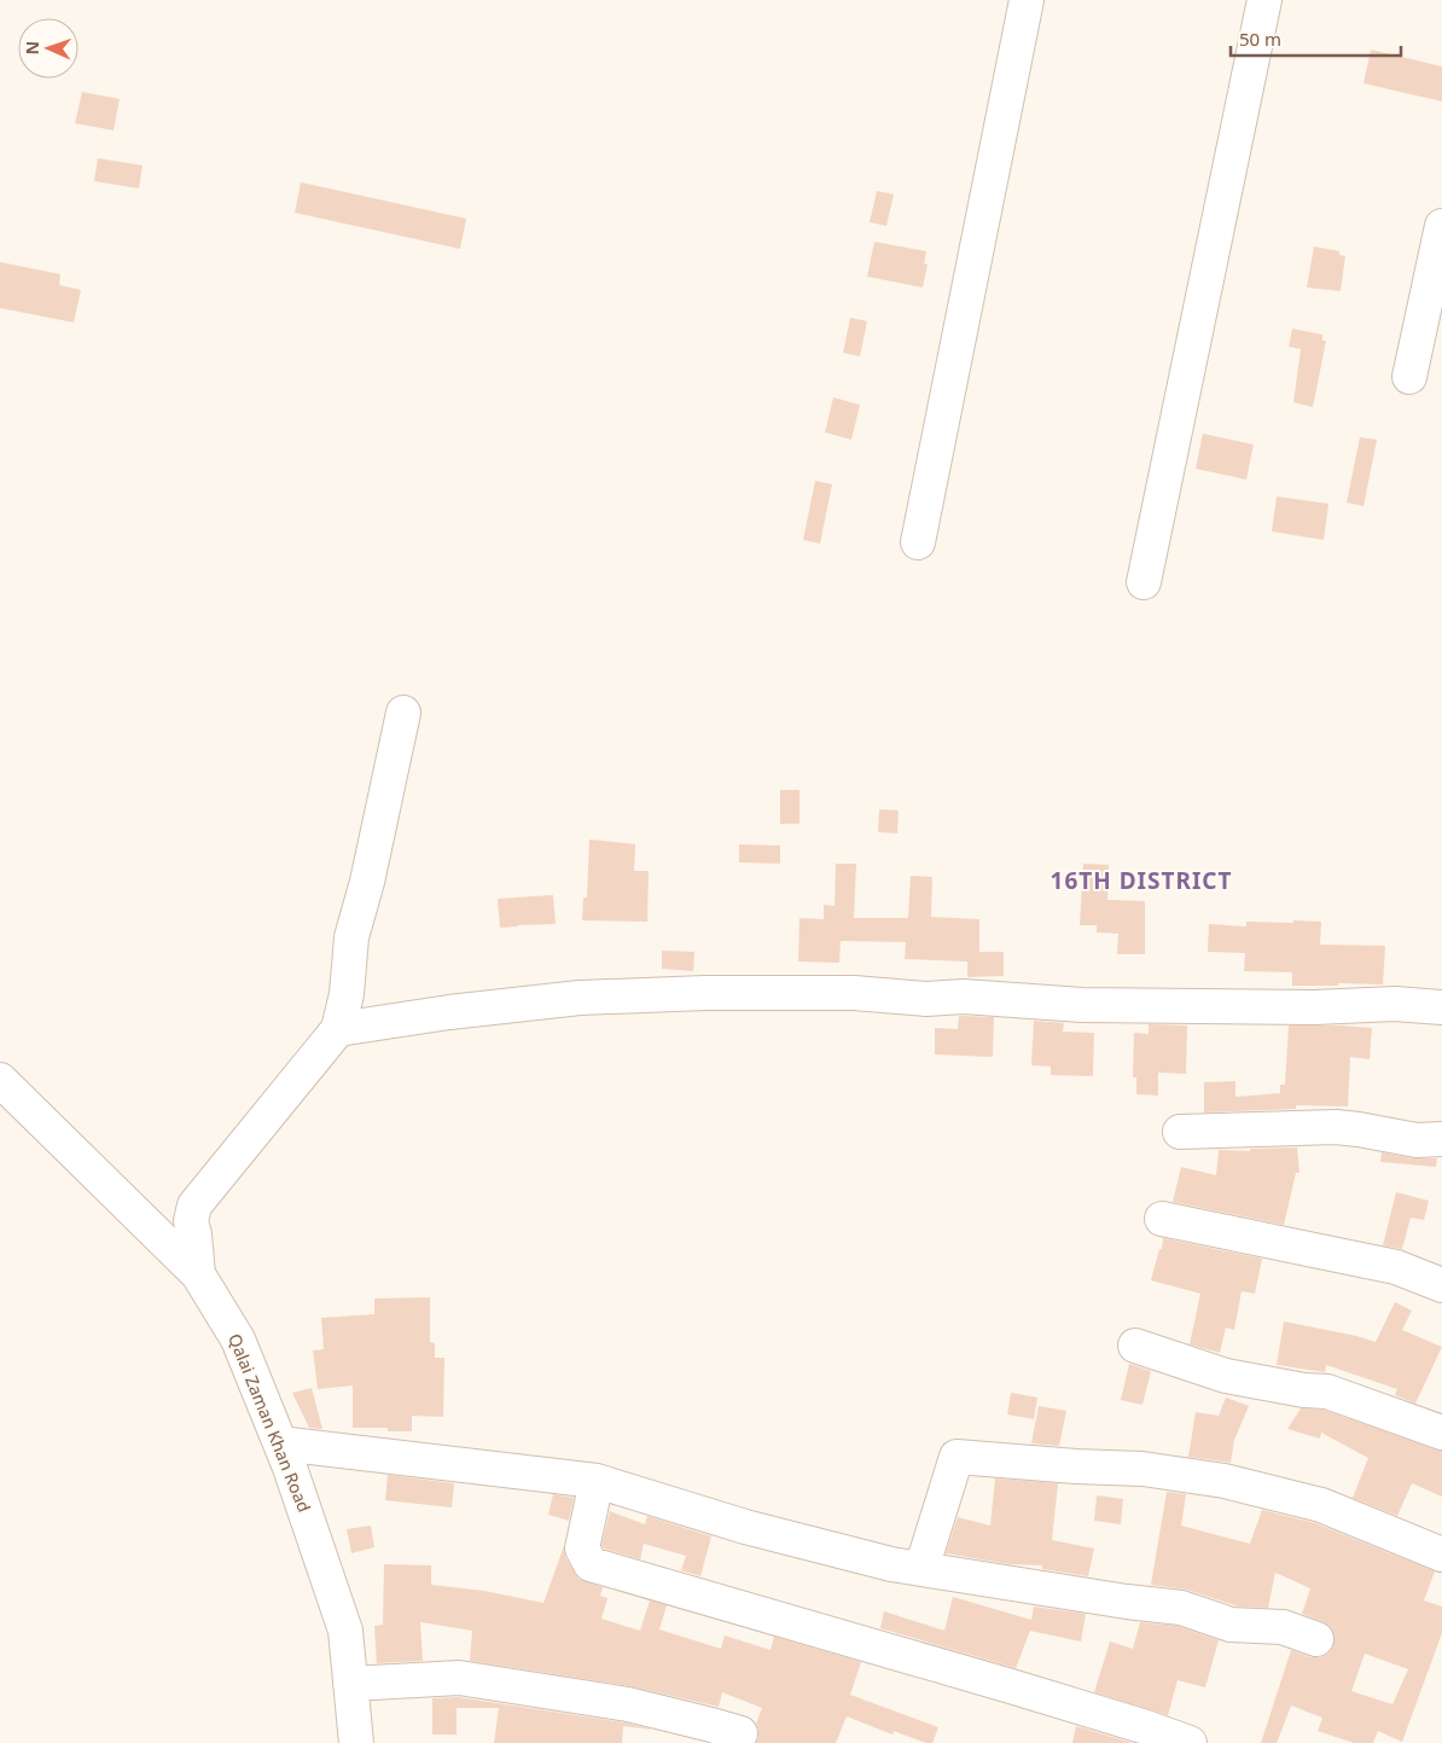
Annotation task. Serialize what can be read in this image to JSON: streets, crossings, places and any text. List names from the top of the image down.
{
  "streets": {
    "street": ["Qalai Zaman Khan Road"]
  },
  "districts": ["16TH DISTRICT"],
  "scale_bar": "50 m",
  "north": "left"
}
